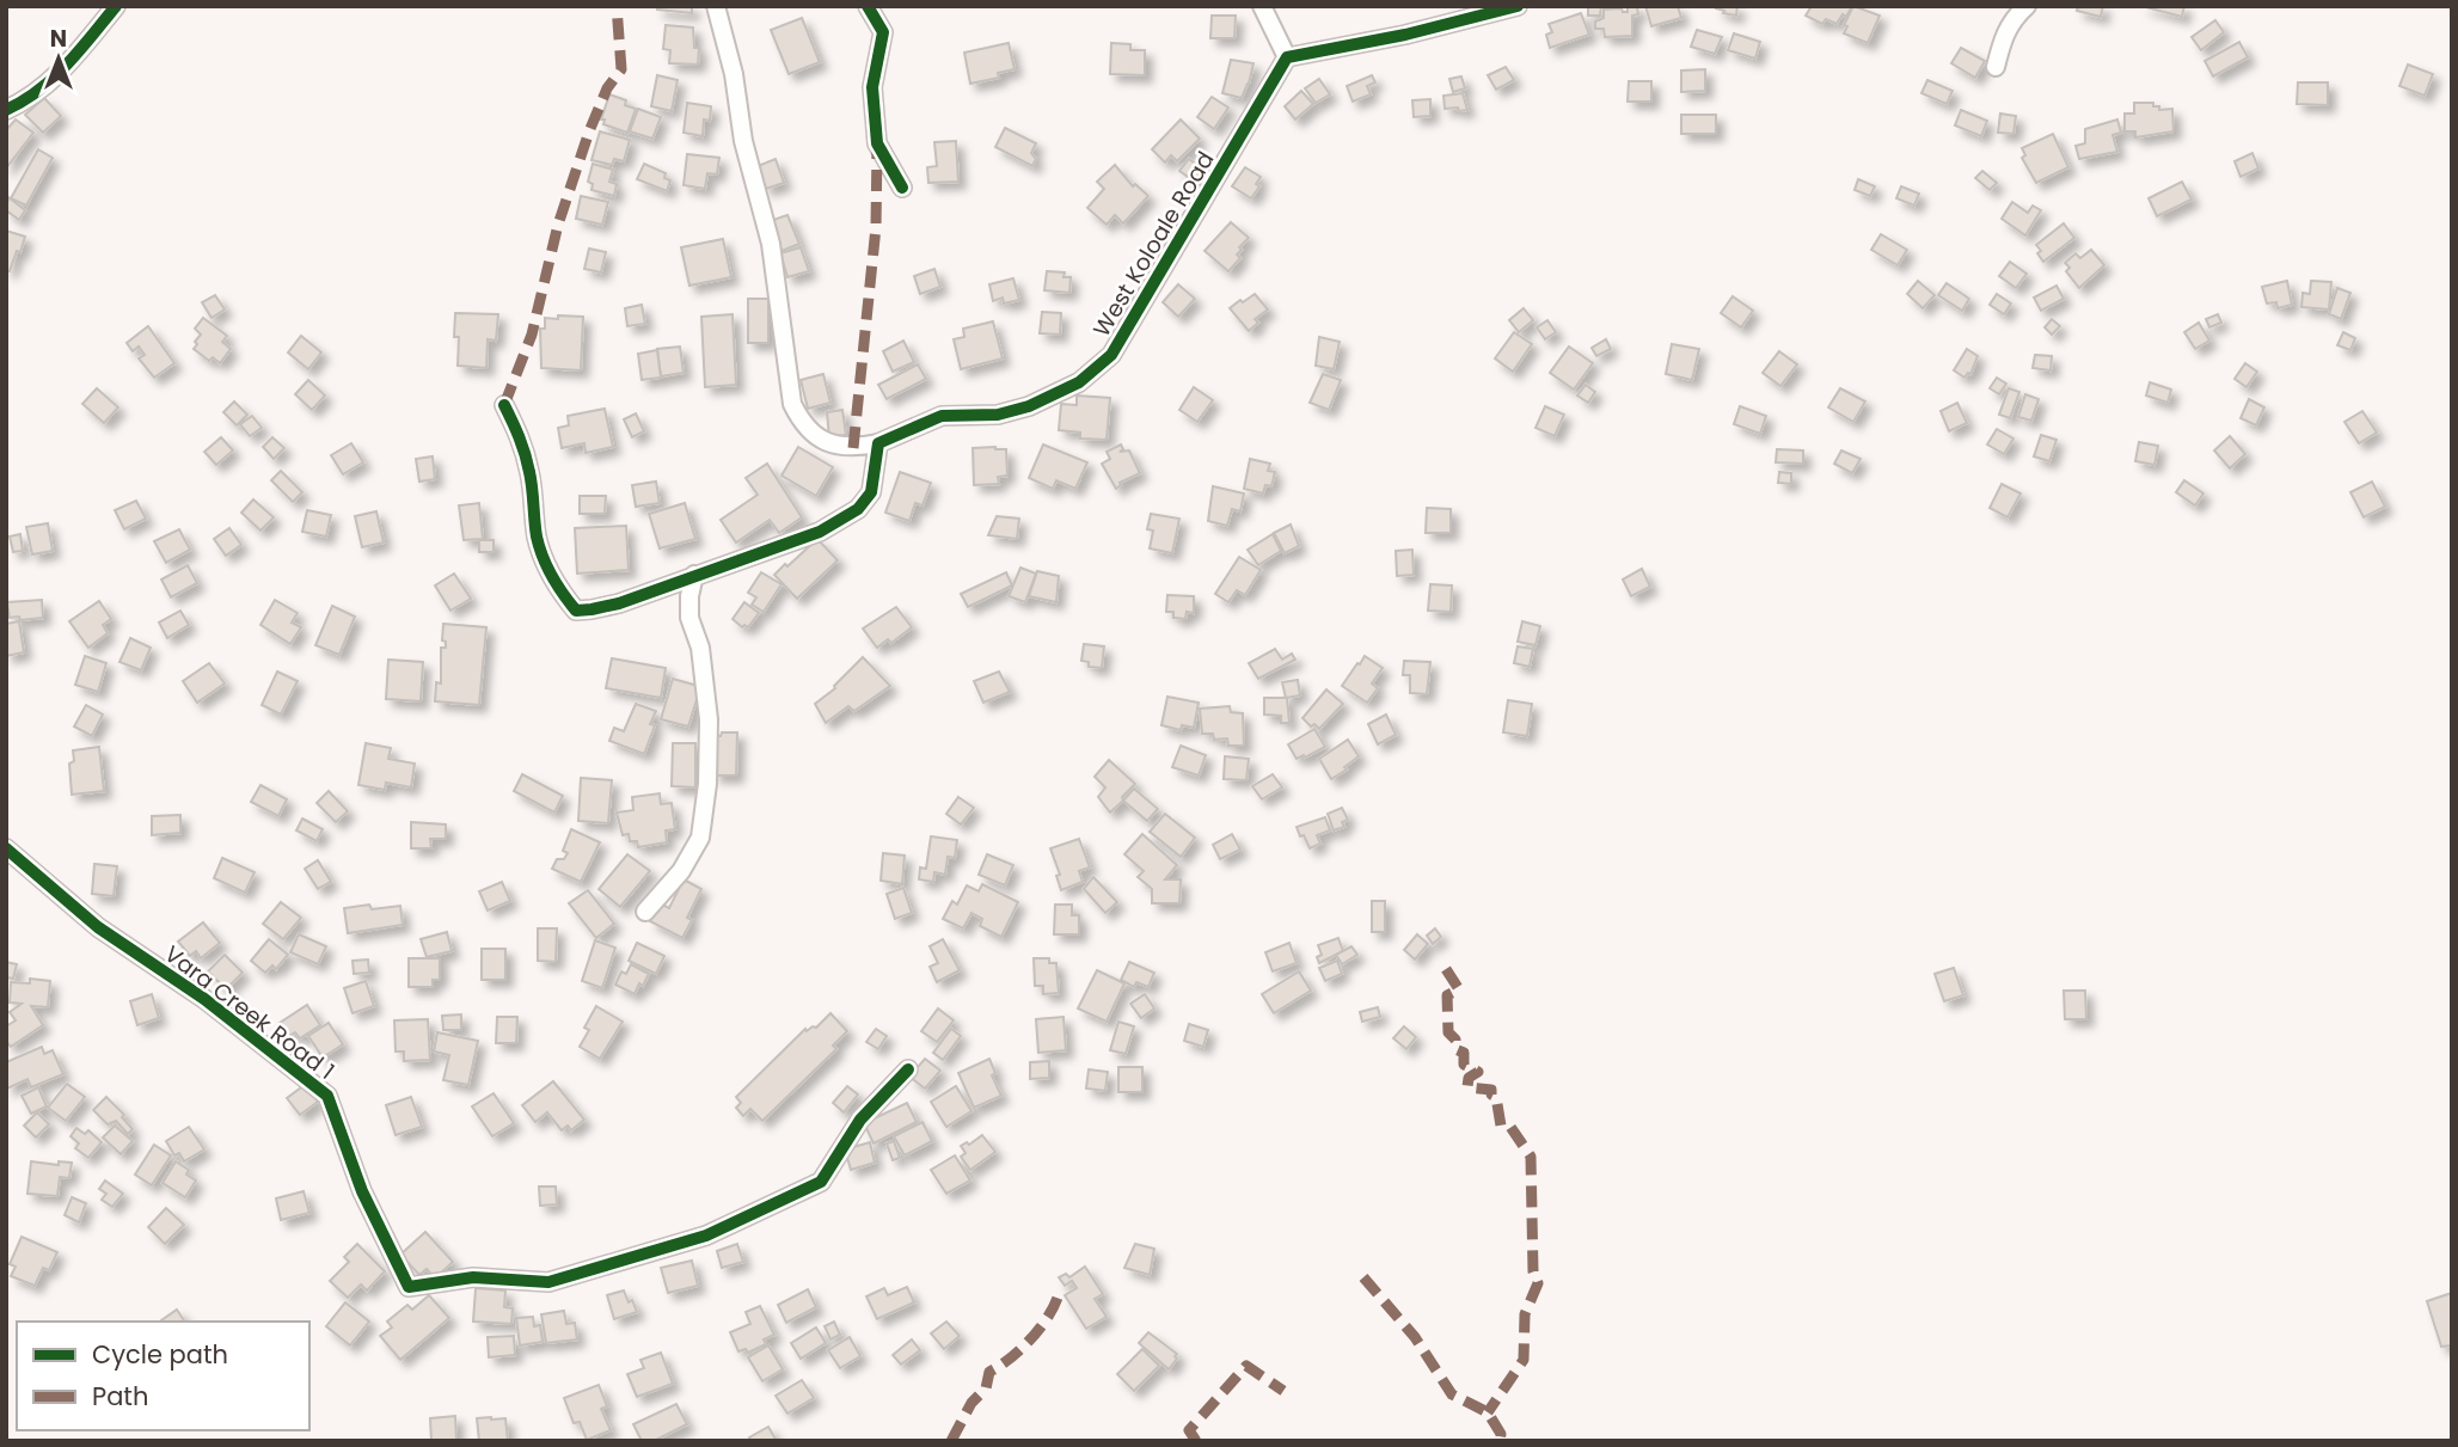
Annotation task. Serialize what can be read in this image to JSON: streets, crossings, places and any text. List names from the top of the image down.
{
  "streets": {
    "street": ["West Koloale Road", "Vara Creek Road 1"]
  },
  "legend": ["Cycle path", "Path"],
  "north": "top"
}
